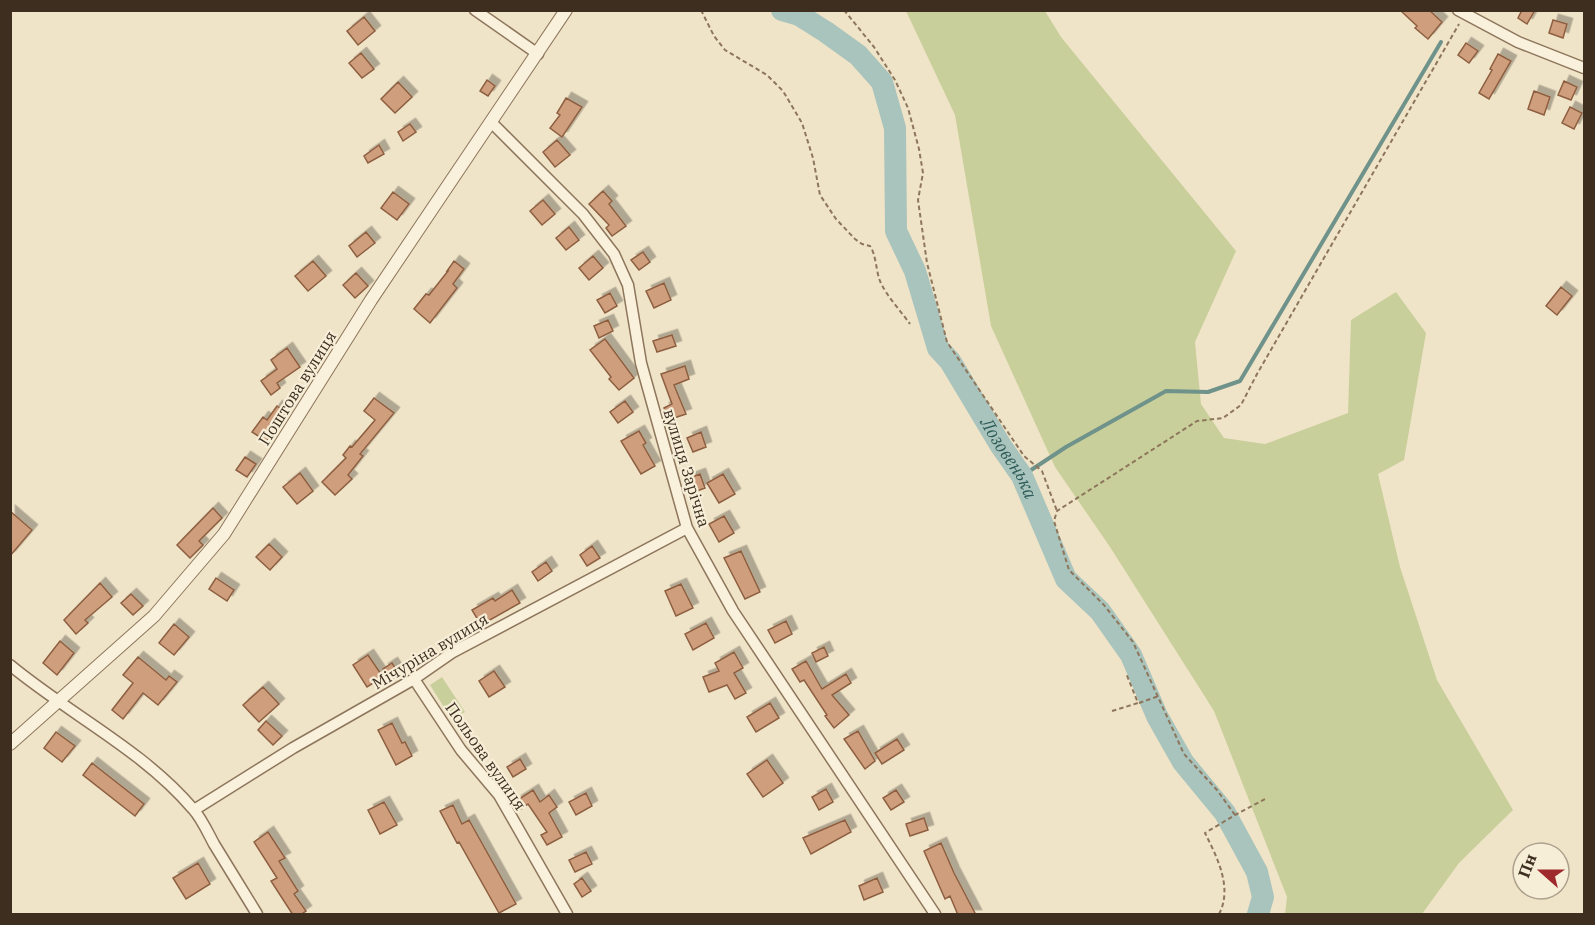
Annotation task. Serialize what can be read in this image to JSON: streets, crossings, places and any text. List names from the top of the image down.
{
  "streets": {
    "street": [
      "Поштова вулиця",
      "вулиця Зарічна",
      "Мічуріна вулиця",
      "Польова вулиця"
    ]
  },
  "crossings": [
    ["Поштова вулиця", "вулиця Зарічна"],
    ["вулиця Зарічна", "Мічуріна вулиця"],
    ["Мічуріна вулиця", "Польова вулиця"]
  ],
  "water": ["Лозовенька"],
  "north": "left"
}
